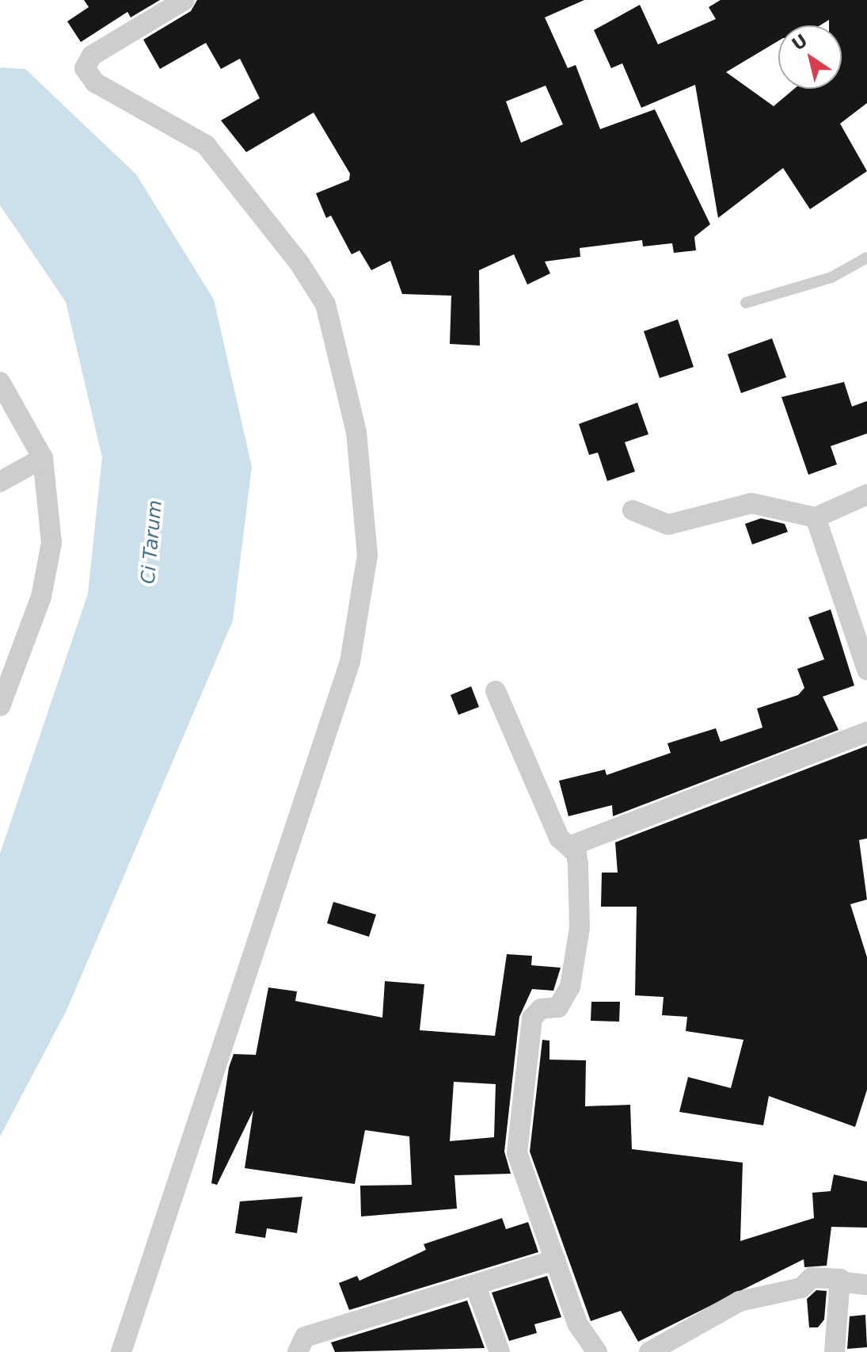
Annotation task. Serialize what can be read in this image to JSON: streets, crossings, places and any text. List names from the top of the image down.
{
  "water": ["Ci Tarum"],
  "north": "top left"
}
